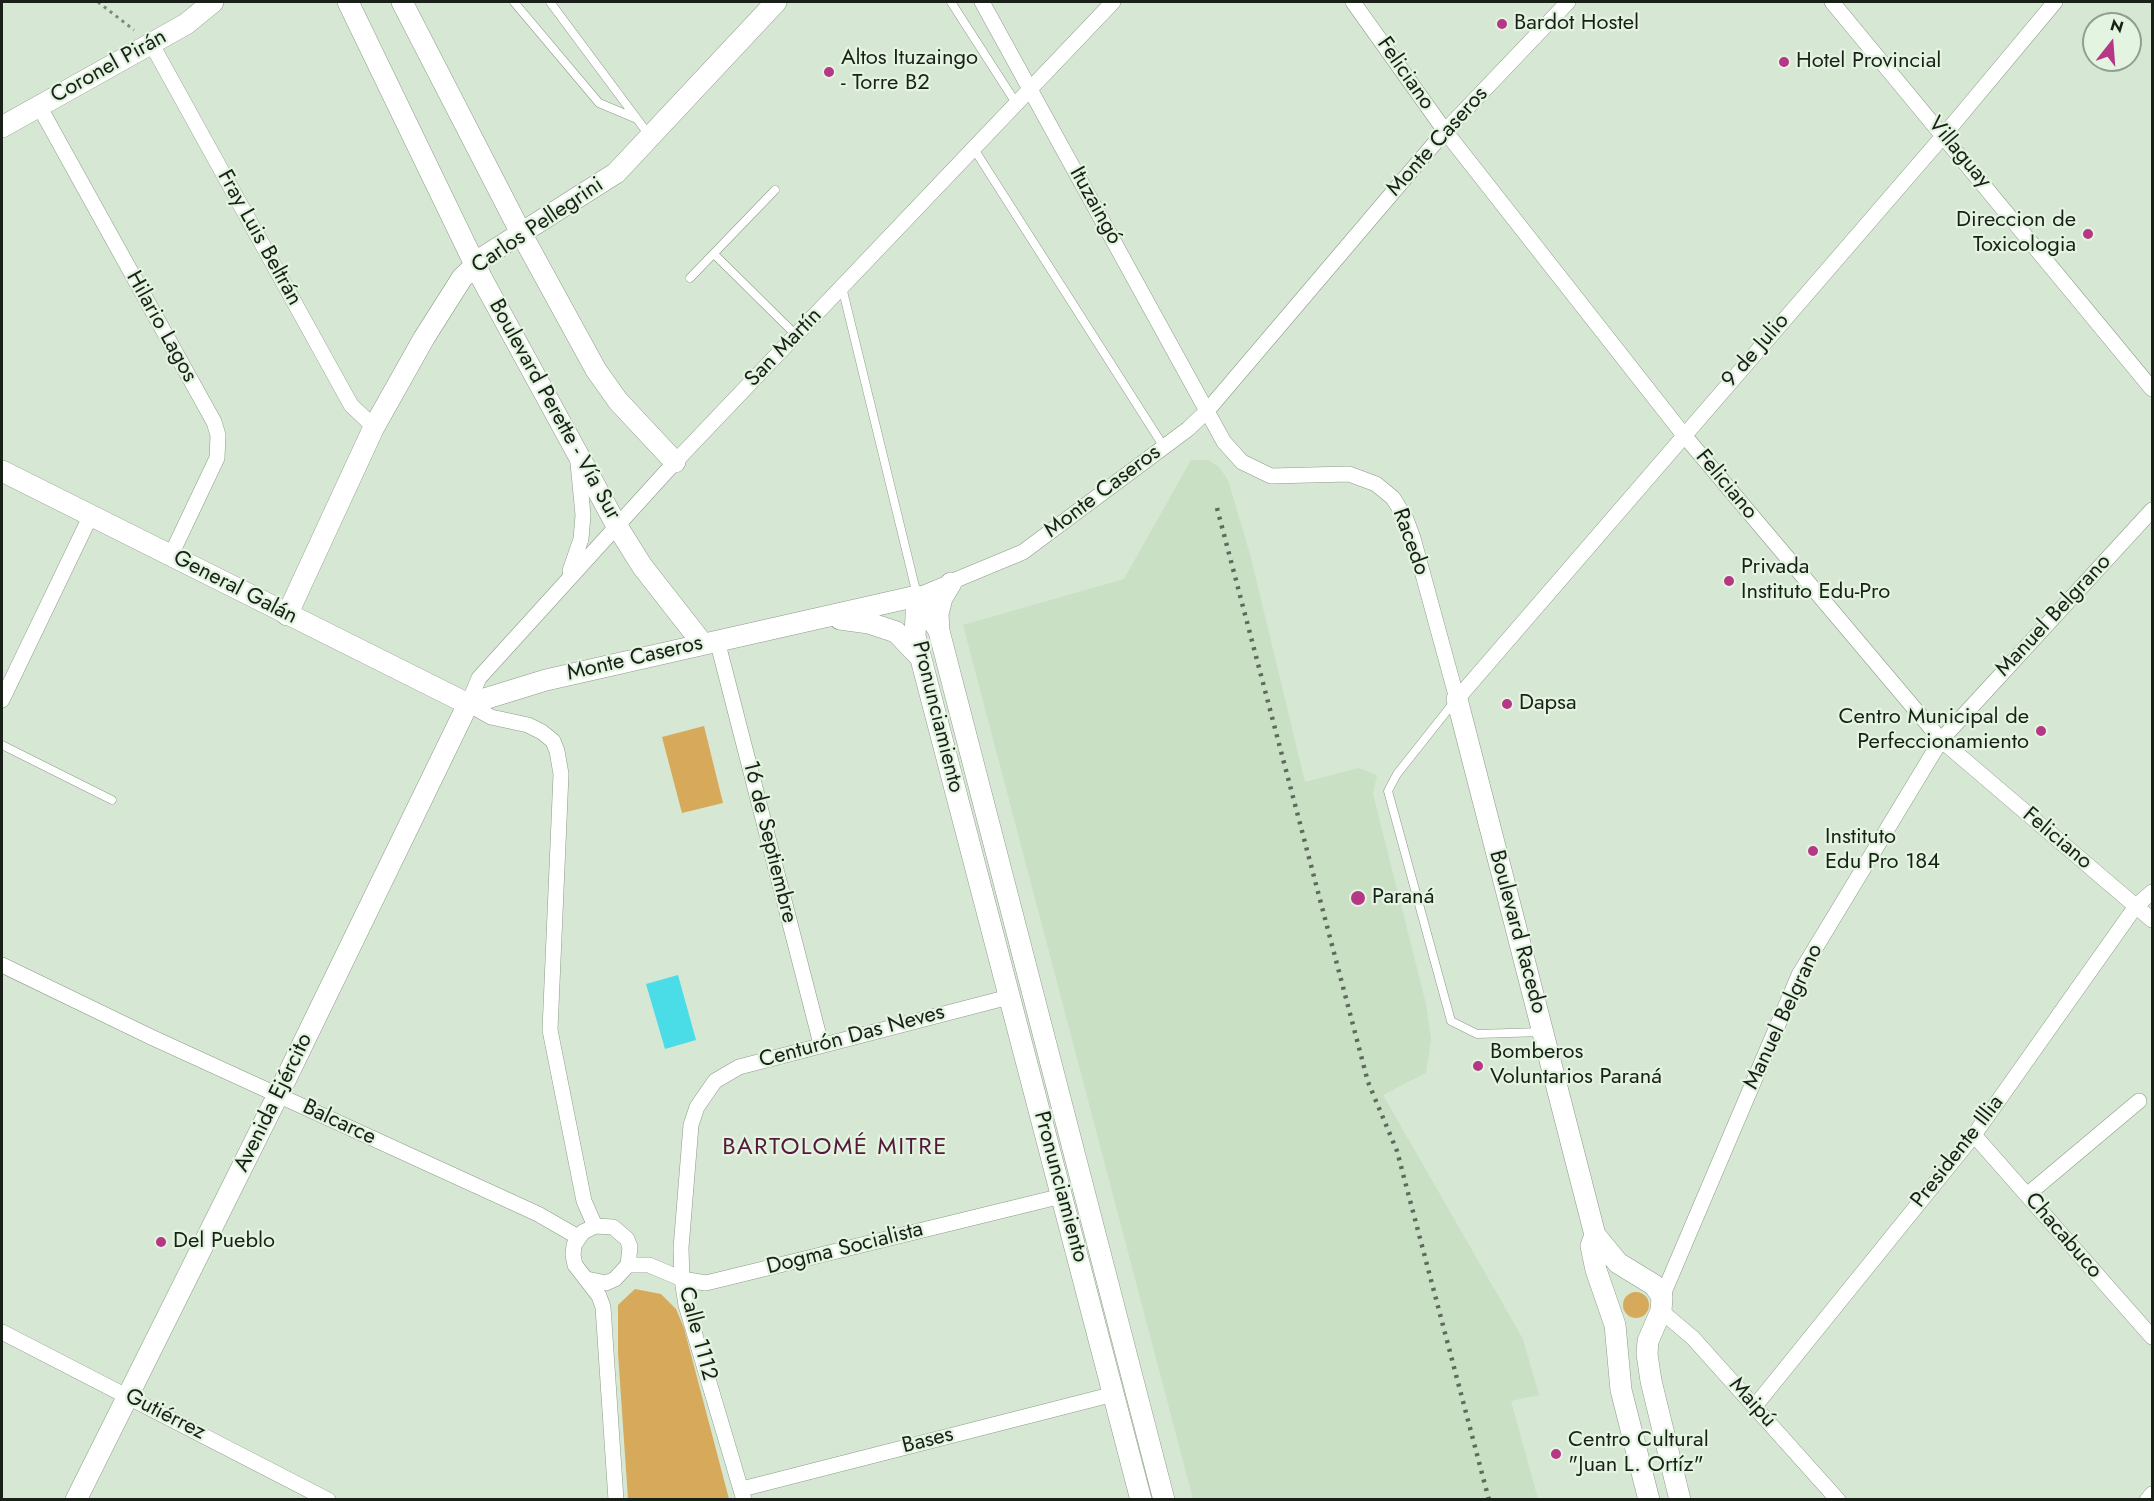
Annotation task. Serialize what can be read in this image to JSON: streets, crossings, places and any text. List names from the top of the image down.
{
  "streets": {
    "street": [
      "Coronel Pirán",
      "Feliciano",
      "Monte Caseros",
      "Villaguay",
      "Ituzaingó",
      "Carlos Pellegrini",
      "Fray Luis Beltrán",
      "Hilario Lagos",
      "San Martín",
      "9 de Julio",
      "Boulevard Perette - Vía Sur",
      "Racedo",
      "General Galán",
      "Manuel Belgrano",
      "Pronunciamiento",
      "16 de Septiembre",
      "Boulevard Racedo",
      "Centurón Das Neves",
      "Avenida Ejército",
      "Balcarce",
      "Presidente Illia",
      "Chacabuco",
      "Dogma Socialista",
      "Calle 1112",
      "Maipú",
      "Gutiérrez",
      "Bases"
    ]
  },
  "crossings": [
    ["Coronel Pirán", "Fray Luis Beltrán"],
    ["Coronel Pirán", "Hilario Lagos"],
    ["Feliciano", "Monte Caseros"],
    ["Feliciano", "9 de Julio"],
    ["Feliciano", "Manuel Belgrano"],
    ["Feliciano", "Presidente Illia"],
    ["Monte Caseros", "Ituzaingó"],
    ["Monte Caseros", "San Martín"],
    ["Monte Caseros", "Boulevard Perette - Vía Sur"],
    ["Monte Caseros", "Racedo"],
    ["Monte Caseros", "General Galán"],
    ["Monte Caseros", "Pronunciamiento"],
    ["Monte Caseros", "16 de Septiembre"],
    ["Monte Caseros", "Avenida Ejército"],
    ["Villaguay", "9 de Julio"],
    ["Ituzaingó", "San Martín"],
    ["Ituzaingó", "Racedo"],
    ["Carlos Pellegrini", "Fray Luis Beltrán"],
    ["Carlos Pellegrini", "Boulevard Perette - Vía Sur"],
    ["Carlos Pellegrini", "General Galán"],
    ["Hilario Lagos", "General Galán"],
    ["San Martín", "Boulevard Perette - Vía Sur"],
    ["San Martín", "General Galán"],
    ["San Martín", "Avenida Ejército"],
    ["9 de Julio", "Racedo"],
    ["9 de Julio", "Boulevard Racedo"],
    ["Boulevard Perette - Vía Sur", "16 de Septiembre"],
    ["Racedo", "Boulevard Racedo"],
    ["General Galán", "Avenida Ejército"],
    ["Manuel Belgrano", "Boulevard Racedo"],
    ["Manuel Belgrano", "Maipú"],
    ["Pronunciamiento", "Centurón Das Neves"],
    ["Pronunciamiento", "Dogma Socialista"],
    ["Pronunciamiento", "Bases"],
    ["16 de Septiembre", "Centurón Das Neves"],
    ["Boulevard Racedo", "Maipú"],
    ["Centurón Das Neves", "Calle 1112"],
    ["Avenida Ejército", "Balcarce"],
    ["Avenida Ejército", "Gutiérrez"],
    ["Balcarce", "Dogma Socialista"],
    ["Presidente Illia", "Chacabuco"],
    ["Presidente Illia", "Maipú"],
    ["Dogma Socialista", "Calle 1112"],
    ["Calle 1112", "Bases"]
  ],
  "districts": ["BARTOLOMÉ MITRE"],
  "places": [
    "Bardot Hostel",
    "Hotel Provincial",
    "Altos Ituzaingo - Torre B2",
    "Direccion de Toxicologia",
    "Privada Instituto Edu-Pro",
    "Dapsa",
    "Centro Municipal de Perfeccionamiento",
    "Instituto Edu Pro 184",
    "Paraná",
    "Bomberos Voluntarios Paraná",
    "Del Pueblo",
    "Centro Cultural \"Juan L. Ortíz\""
  ],
  "north": "top"
}
